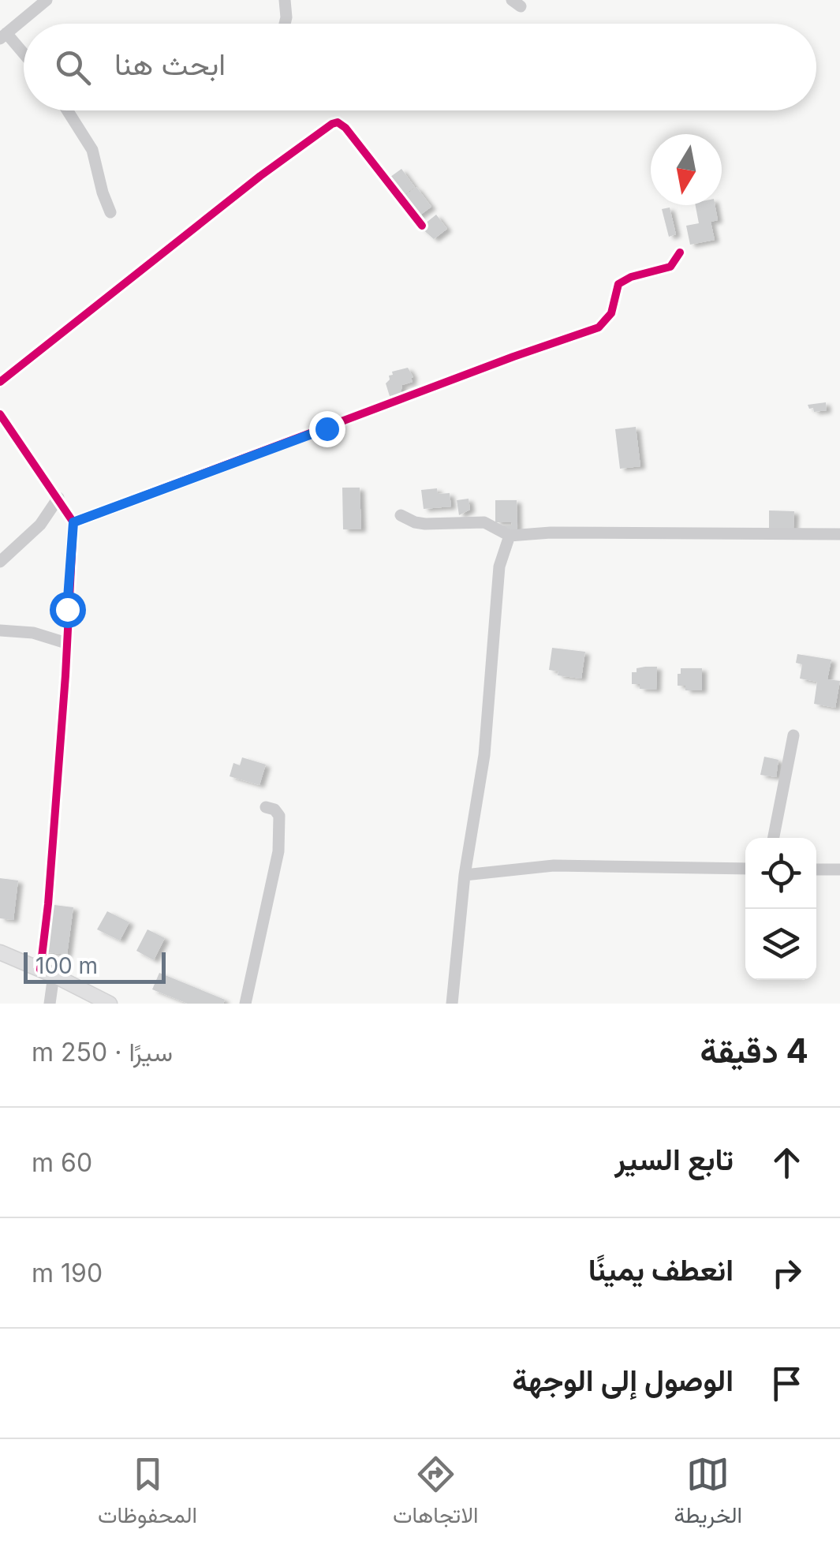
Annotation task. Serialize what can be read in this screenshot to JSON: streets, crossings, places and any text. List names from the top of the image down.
{
  "scale_bar": "100 m",
  "north": "bottom",
  "page": {
    "search": "ابحث هنا",
    "scale": "100 m",
    "heading": ["4 دقيقة", "سيرًا · 250 m"],
    "list": [
      ["تابع السير", "60 m"],
      ["انعطف يمينًا", "190 m"],
      "الوصول إلى الوجهة"
    ],
    "nav": ["الخريطة", "الاتجاهات", "المحفوظات"]
  }
}
